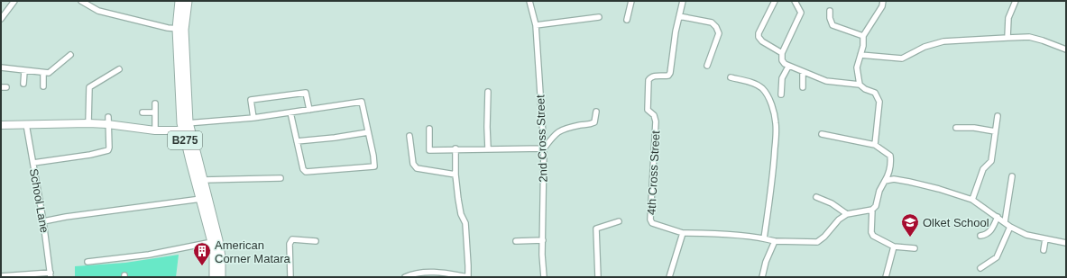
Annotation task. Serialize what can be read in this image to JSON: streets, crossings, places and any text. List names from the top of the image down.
{
  "streets": {
    "main road": ["B275"],
    "street": ["2nd Cross Street", "4th Cross Street", "School Lane"]
  },
  "places": {
    "school or university": ["Olket School"],
    "building": ["American Corner Matara"]
  }
}
